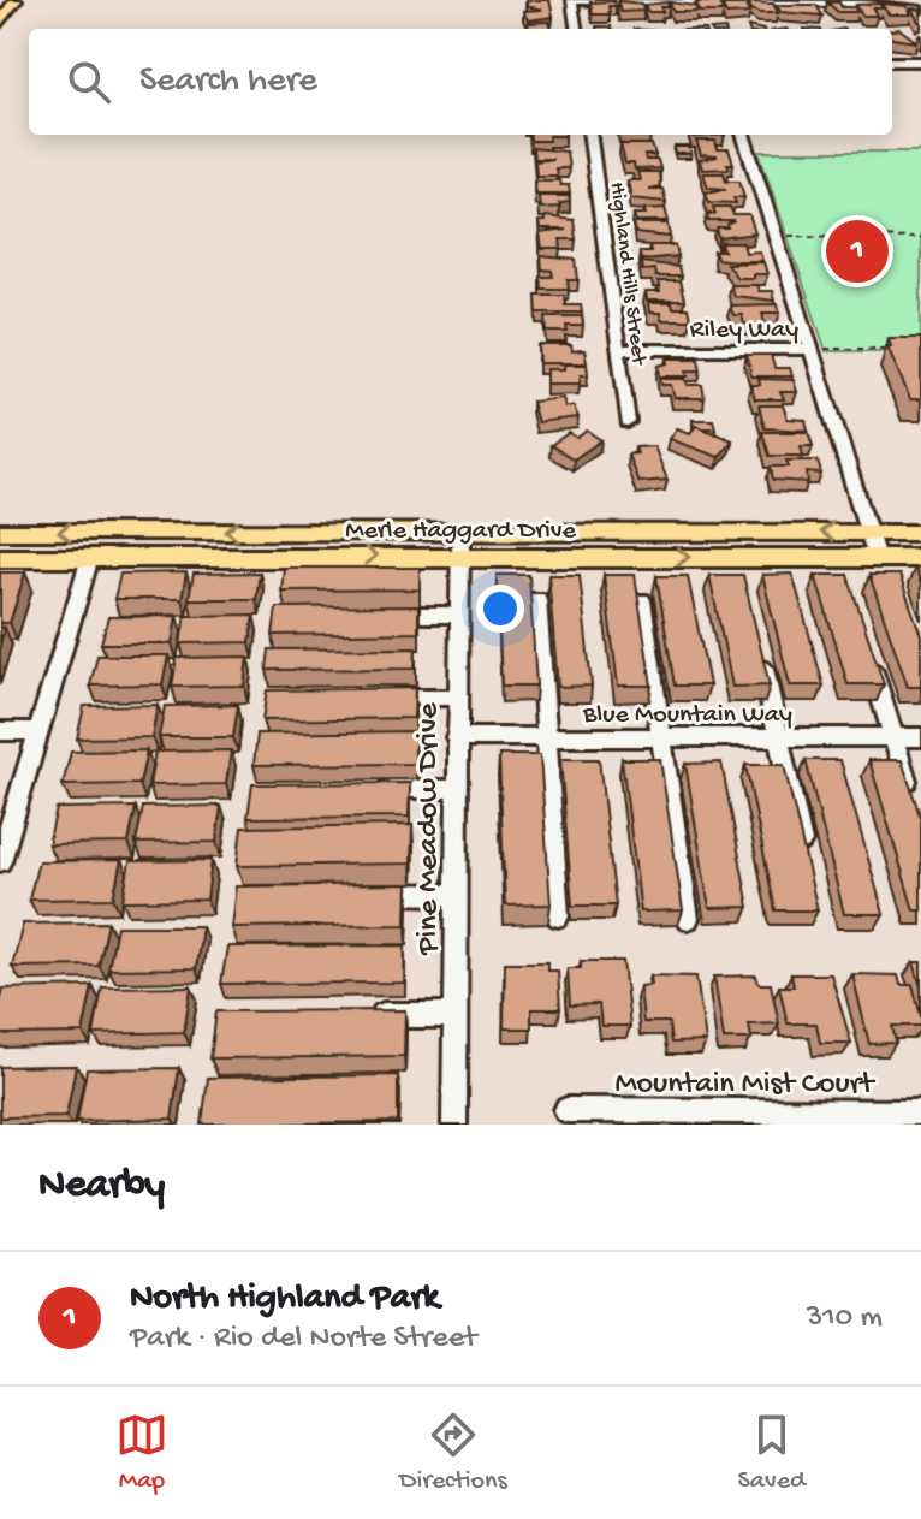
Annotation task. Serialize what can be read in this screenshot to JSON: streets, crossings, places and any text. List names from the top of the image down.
{
  "streets": {
    "main road": ["Merle Haggard Drive"],
    "street": [
      "Highland Hills Street",
      "Riley Way",
      "Blue Mountain Way",
      "Pine Meadow Drive",
      "Mountain Mist Court"
    ]
  },
  "crossings": [
    ["Highland Hills Street", "Riley Way"],
    ["Merle Haggard Drive", "Pine Meadow Drive"],
    ["Blue Mountain Way", "Pine Meadow Drive"]
  ],
  "page": {
    "search": "Search here",
    "pins": "1",
    "heading": "Nearby",
    "list": [
      {
        "mark": "1",
        "name": "North Highland Park",
        "note": "Park · Rio del Norte Street",
        "value": "310 m"
      }
    ],
    "nav": ["Map", "Directions", "Saved"]
  }
}
